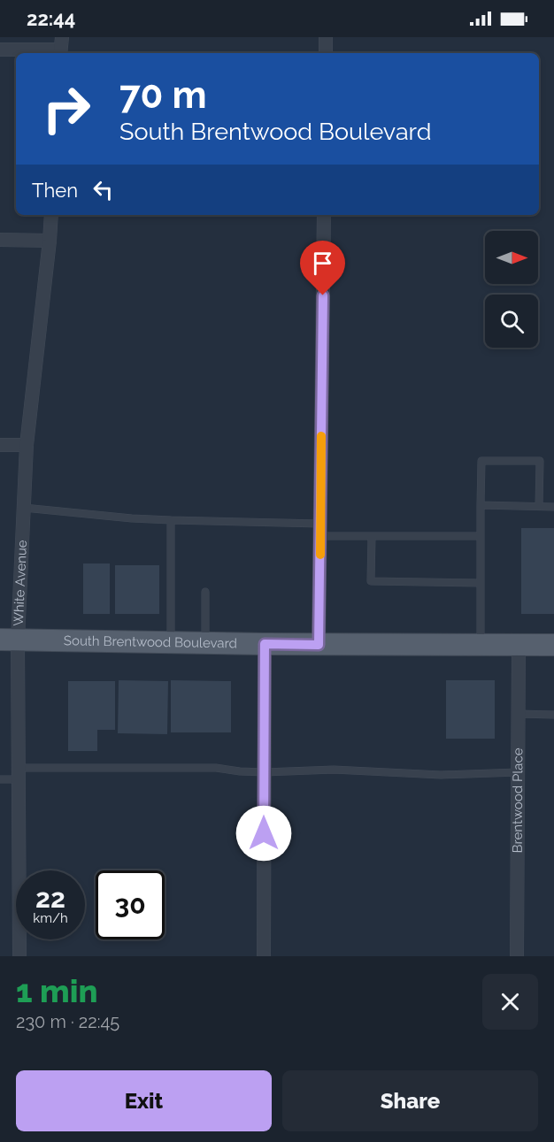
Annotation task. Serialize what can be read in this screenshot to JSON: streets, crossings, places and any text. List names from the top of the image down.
{
  "streets": {
    "main road": ["South Brentwood Boulevard"],
    "street": ["White Avenue", "Brentwood Place"]
  },
  "crossings": [
    ["White Avenue", "South Brentwood Boulevard"],
    ["South Brentwood Boulevard", "Brentwood Place"]
  ],
  "north": "right",
  "page": {
    "status": "22:44",
    "turn": ["70 m", "South Brentwood Boulevard"],
    "then": "Then",
    "speed": "22 km/h",
    "limit": "30",
    "heading": ["1 min", "230 m · 22:45"],
    "buttons": ["Exit", "Share"]
  }
}
